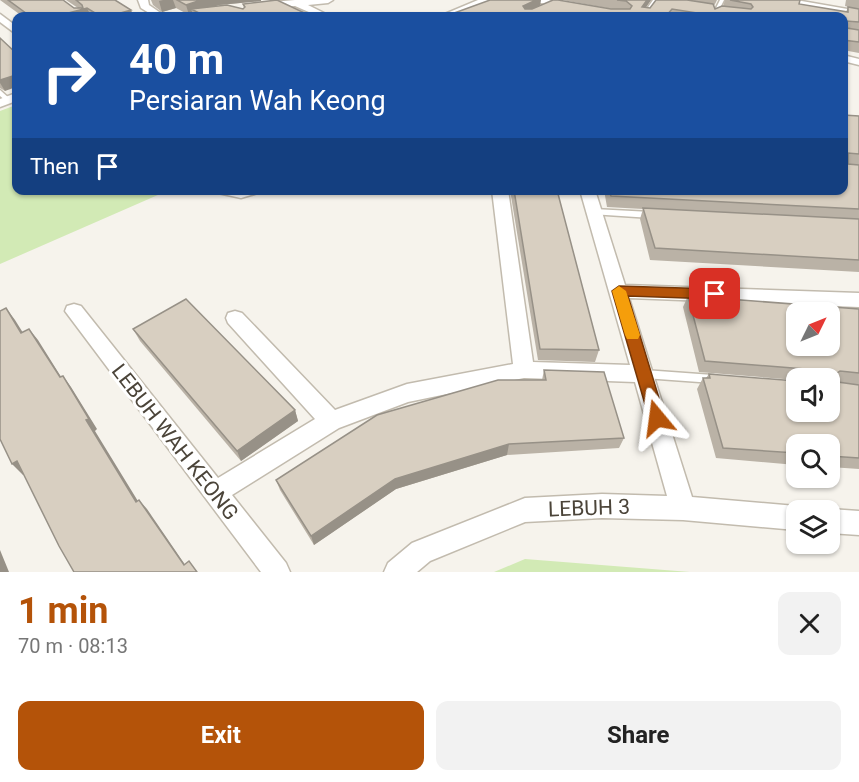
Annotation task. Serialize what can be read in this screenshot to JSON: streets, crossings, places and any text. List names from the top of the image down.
{
  "streets": {
    "street": ["LEBUH WAH KEONG", "LEBUH 3"]
  },
  "north": "top right",
  "page": {
    "turn": ["40 m", "Persiaran Wah Keong"],
    "then": "Then",
    "heading": ["1 min", "70 m · 08:13"],
    "buttons": ["Exit", "Share"]
  }
}
